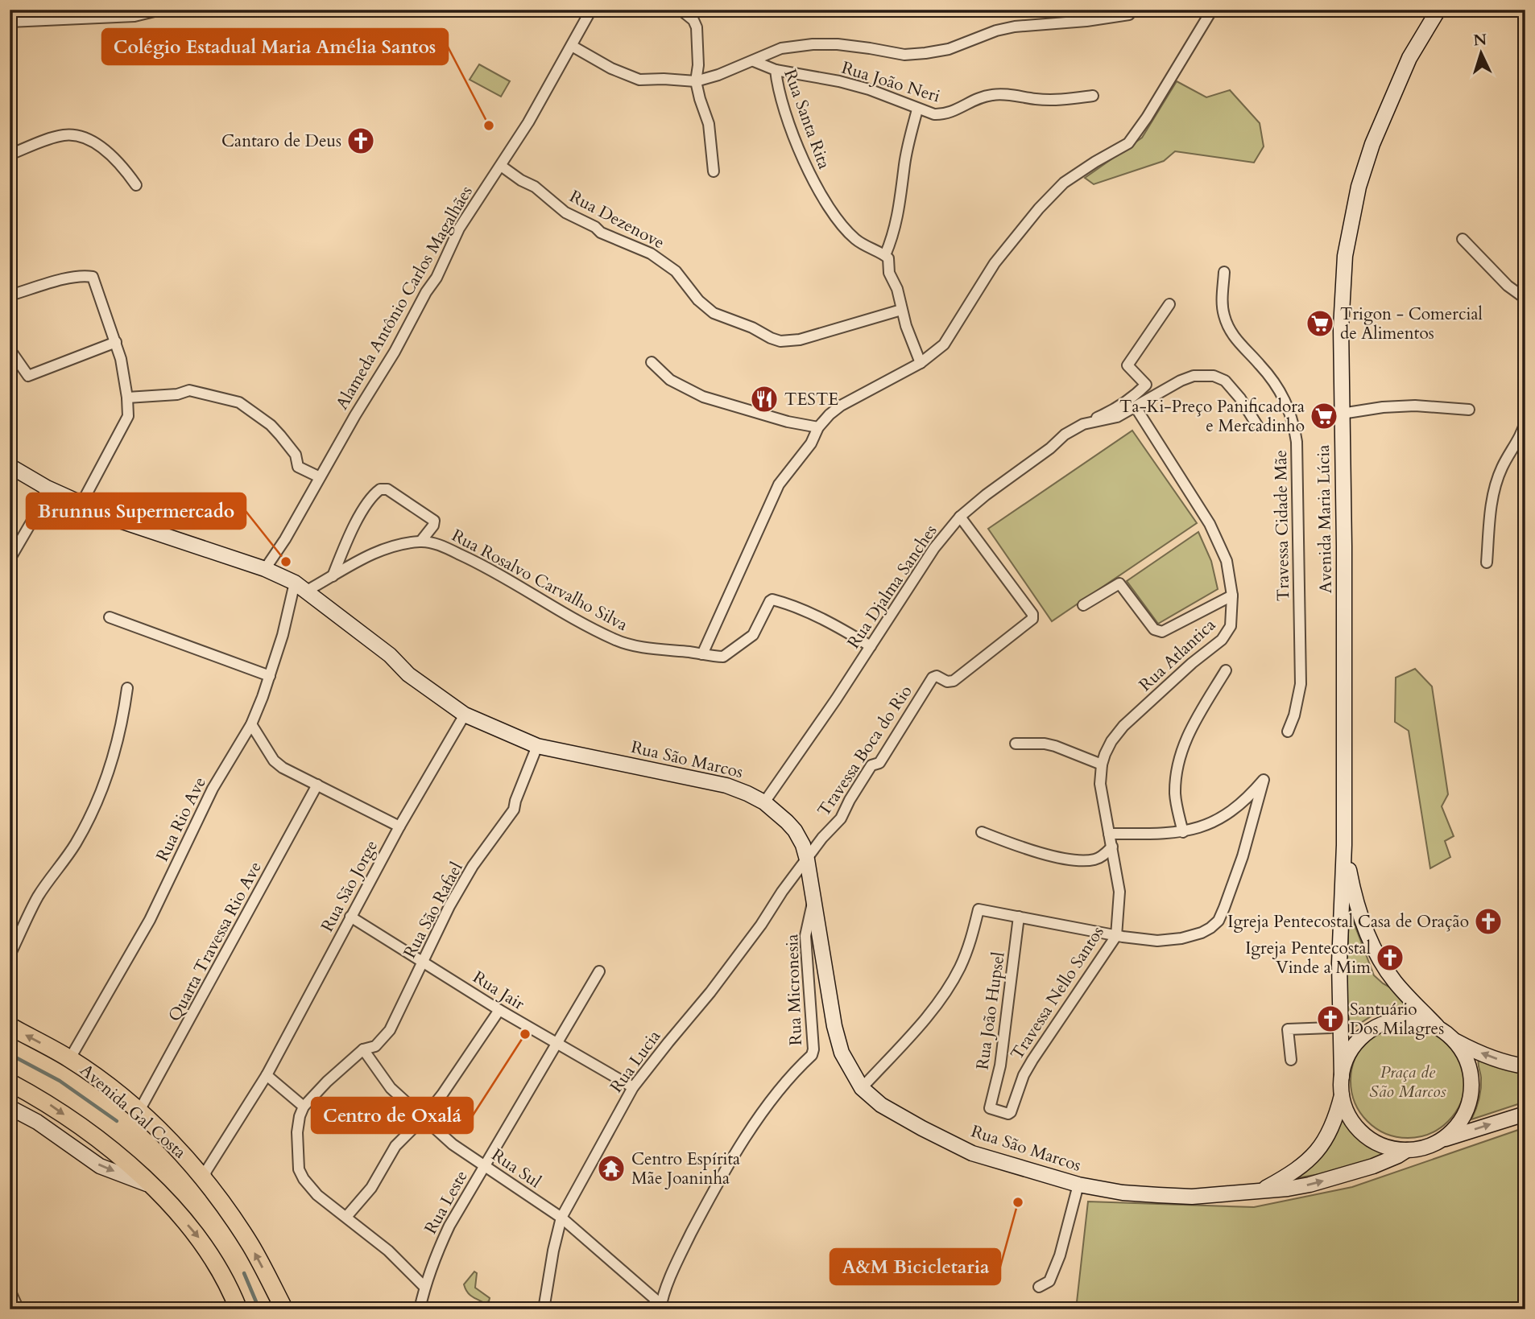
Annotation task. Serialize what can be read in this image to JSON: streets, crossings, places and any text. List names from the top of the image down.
{
  "streets": {
    "main road": ["Avenida Maria Lúcia", "Rua São Marcos", "Avenida Gal Costa"],
    "street": [
      "Rua João Neri",
      "Rua Santa Rita",
      "Rua Dezenove",
      "Alameda Antônio Carlos Magalhães",
      "Travessa Cidade Mãe",
      "Rua Rosalvo Carvalho Silva",
      "Rua Djalma Sanches",
      "Rua Atlantica",
      "Travessa Boca do Rio",
      "Rua Rio Ave",
      "Rua São Jorge",
      "Rua São Rafael",
      "Quarta Travessa Rio Ave",
      "Rua Micronesia",
      "Rua Jair",
      "Travessa Nello Santos",
      "Rua João Hupsel",
      "Rua Lucia",
      "Rua Sul",
      "Rua Leste"
    ]
  },
  "crossings": [
    ["Rua João Neri", "Rua Santa Rita"],
    ["Rua Dezenove", "Alameda Antônio Carlos Magalhães"],
    ["Alameda Antônio Carlos Magalhães", "Rua São Marcos"],
    ["Avenida Maria Lúcia", "Rua São Marcos"],
    ["Rua Rosalvo Carvalho Silva", "Rua Djalma Sanches"],
    ["Rua Rosalvo Carvalho Silva", "Rua São Marcos"],
    ["Rua Rosalvo Carvalho Silva", "Rua Rio Ave"],
    ["Rua Djalma Sanches", "Rua Atlantica"],
    ["Rua Djalma Sanches", "Travessa Boca do Rio"],
    ["Rua Djalma Sanches", "Rua São Marcos"],
    ["Rua Atlantica", "Travessa Nello Santos"],
    ["Travessa Boca do Rio", "Rua São Marcos"],
    ["Travessa Boca do Rio", "Rua Lucia"],
    ["Rua São Marcos", "Rua Rio Ave"],
    ["Rua São Marcos", "Rua São Jorge"],
    ["Rua São Marcos", "Rua São Rafael"],
    ["Rua São Marcos", "Rua Micronesia"],
    ["Rua São Marcos", "Rua Lucia"],
    ["Rua Rio Ave", "Avenida Gal Costa"],
    ["Rua São Jorge", "Rua Jair"],
    ["Rua São Jorge", "Avenida Gal Costa"],
    ["Rua São Rafael", "Rua Jair"],
    ["Rua São Rafael", "Rua Sul"],
    ["Quarta Travessa Rio Ave", "Avenida Gal Costa"],
    ["Rua Micronesia", "Rua Sul"],
    ["Rua Jair", "Rua Lucia"],
    ["Rua Jair", "Rua Leste"],
    ["Travessa Nello Santos", "Rua João Hupsel"],
    ["Rua Lucia", "Rua Sul"],
    ["Rua Sul", "Rua Leste"]
  ],
  "parks": ["Praça de São Marcos"],
  "places": {
    "other": [
      "Colégio Estadual Maria Amélia Santos",
      "Brunnus Supermercado",
      "Centro de Oxalá",
      "A&M Bicicletaria"
    ],
    "church": [
      "Cantaro de Deus",
      "Igreja Pentecostal Casa de Oração",
      "Igreja Pentecostal Vinde a Mim",
      "Santuário Dos Milagres"
    ],
    "supermarket": ["Trigon - Comercial de Alimentos", "Ta-Ki-Preço Panificadora e Mercadinho"],
    "restaurant": ["TESTE"],
    "temple": ["Centro Espírita Mãe Joaninha"]
  },
  "north": "top"
}
